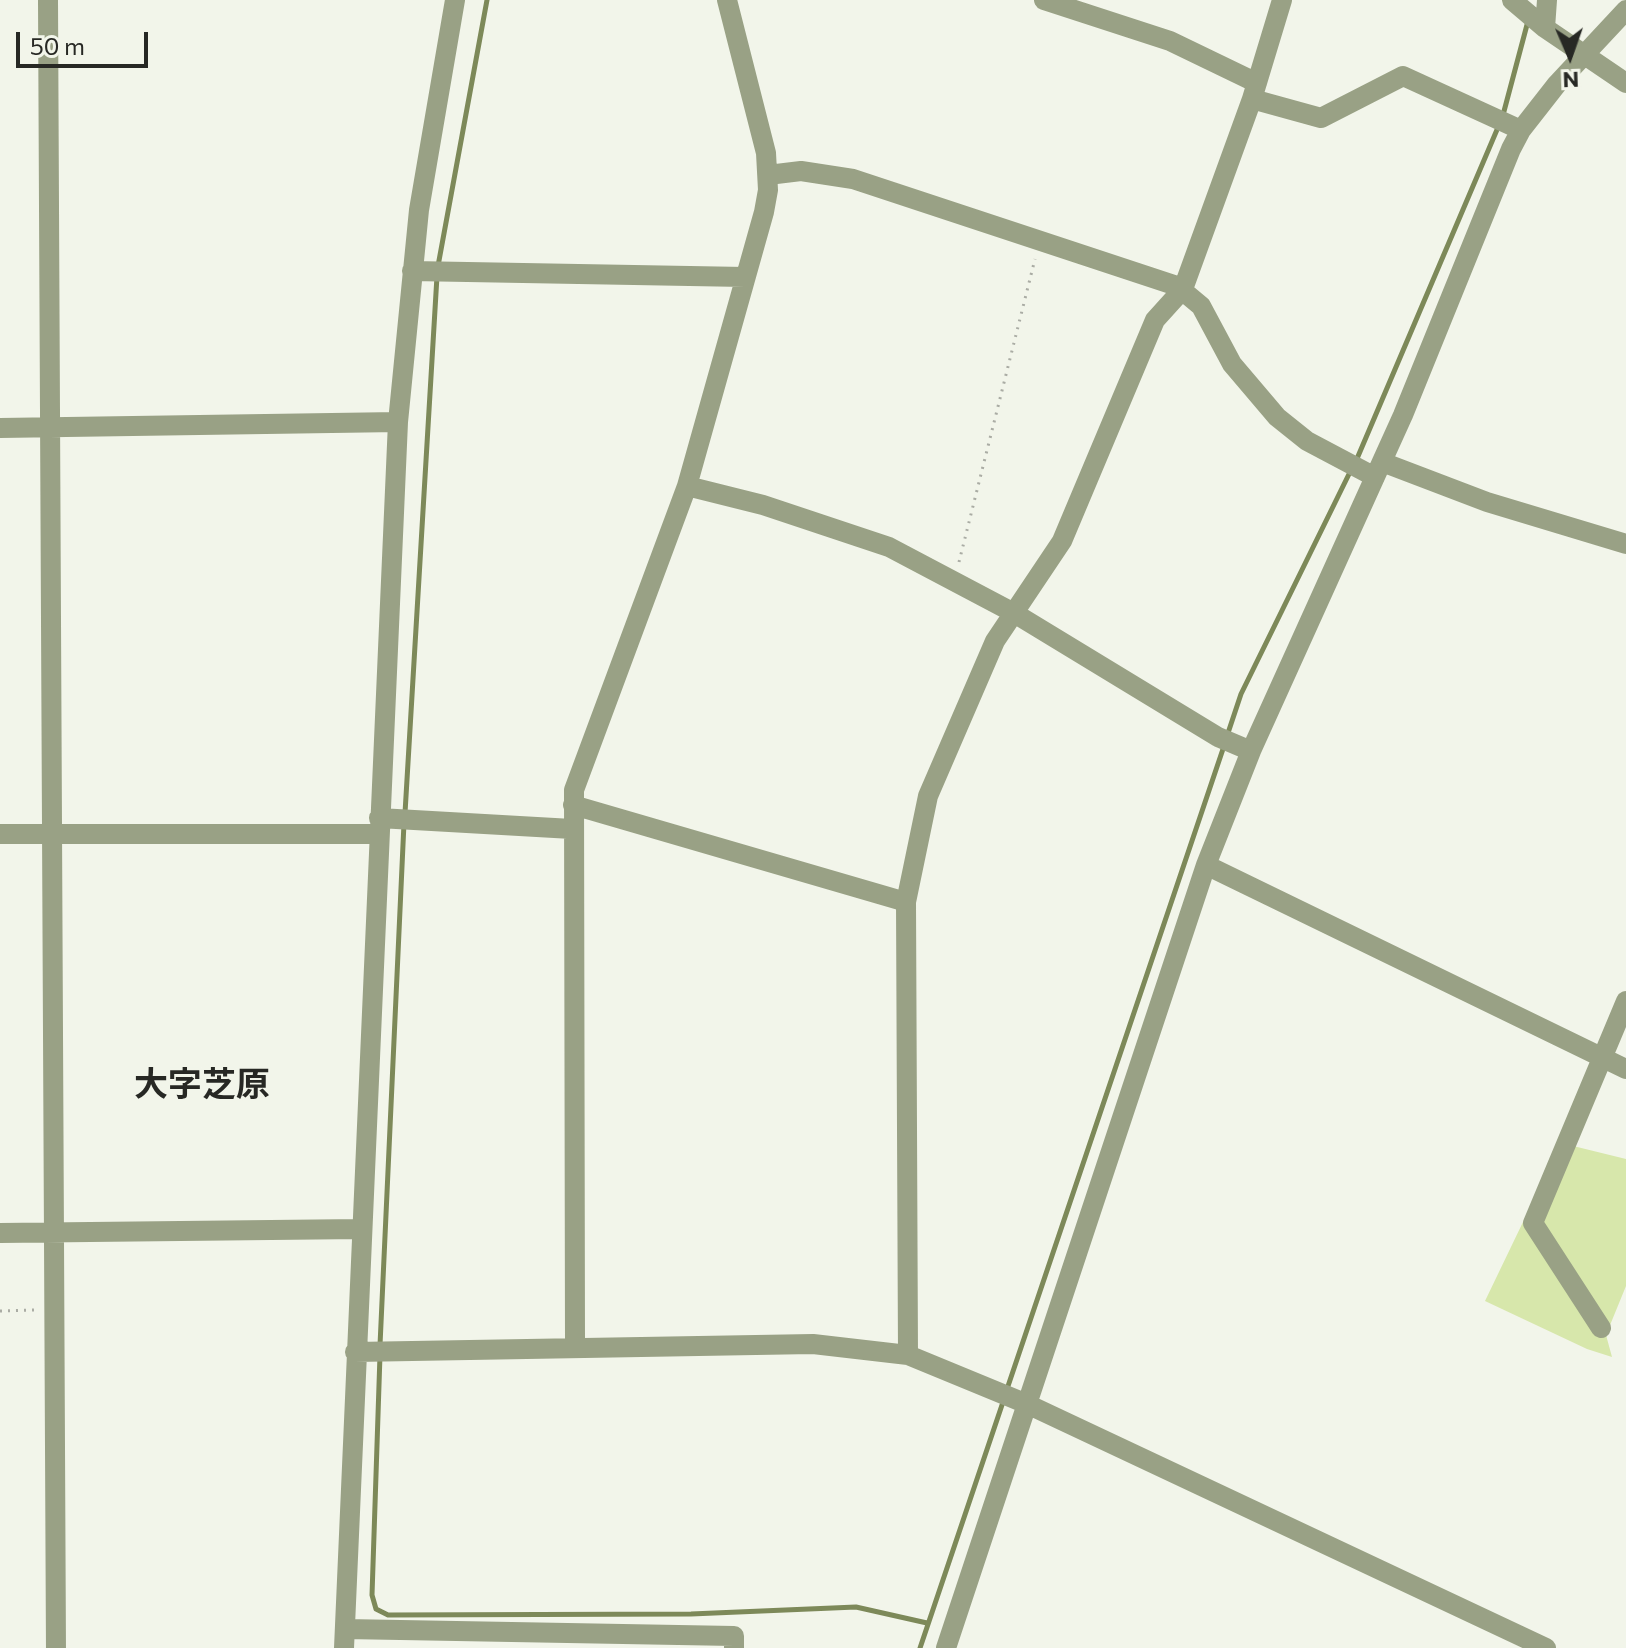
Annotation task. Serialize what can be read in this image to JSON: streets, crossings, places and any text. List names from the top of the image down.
{
  "districts": ["大字芝原"],
  "scale_bar": "50 m",
  "north": "bottom"
}
